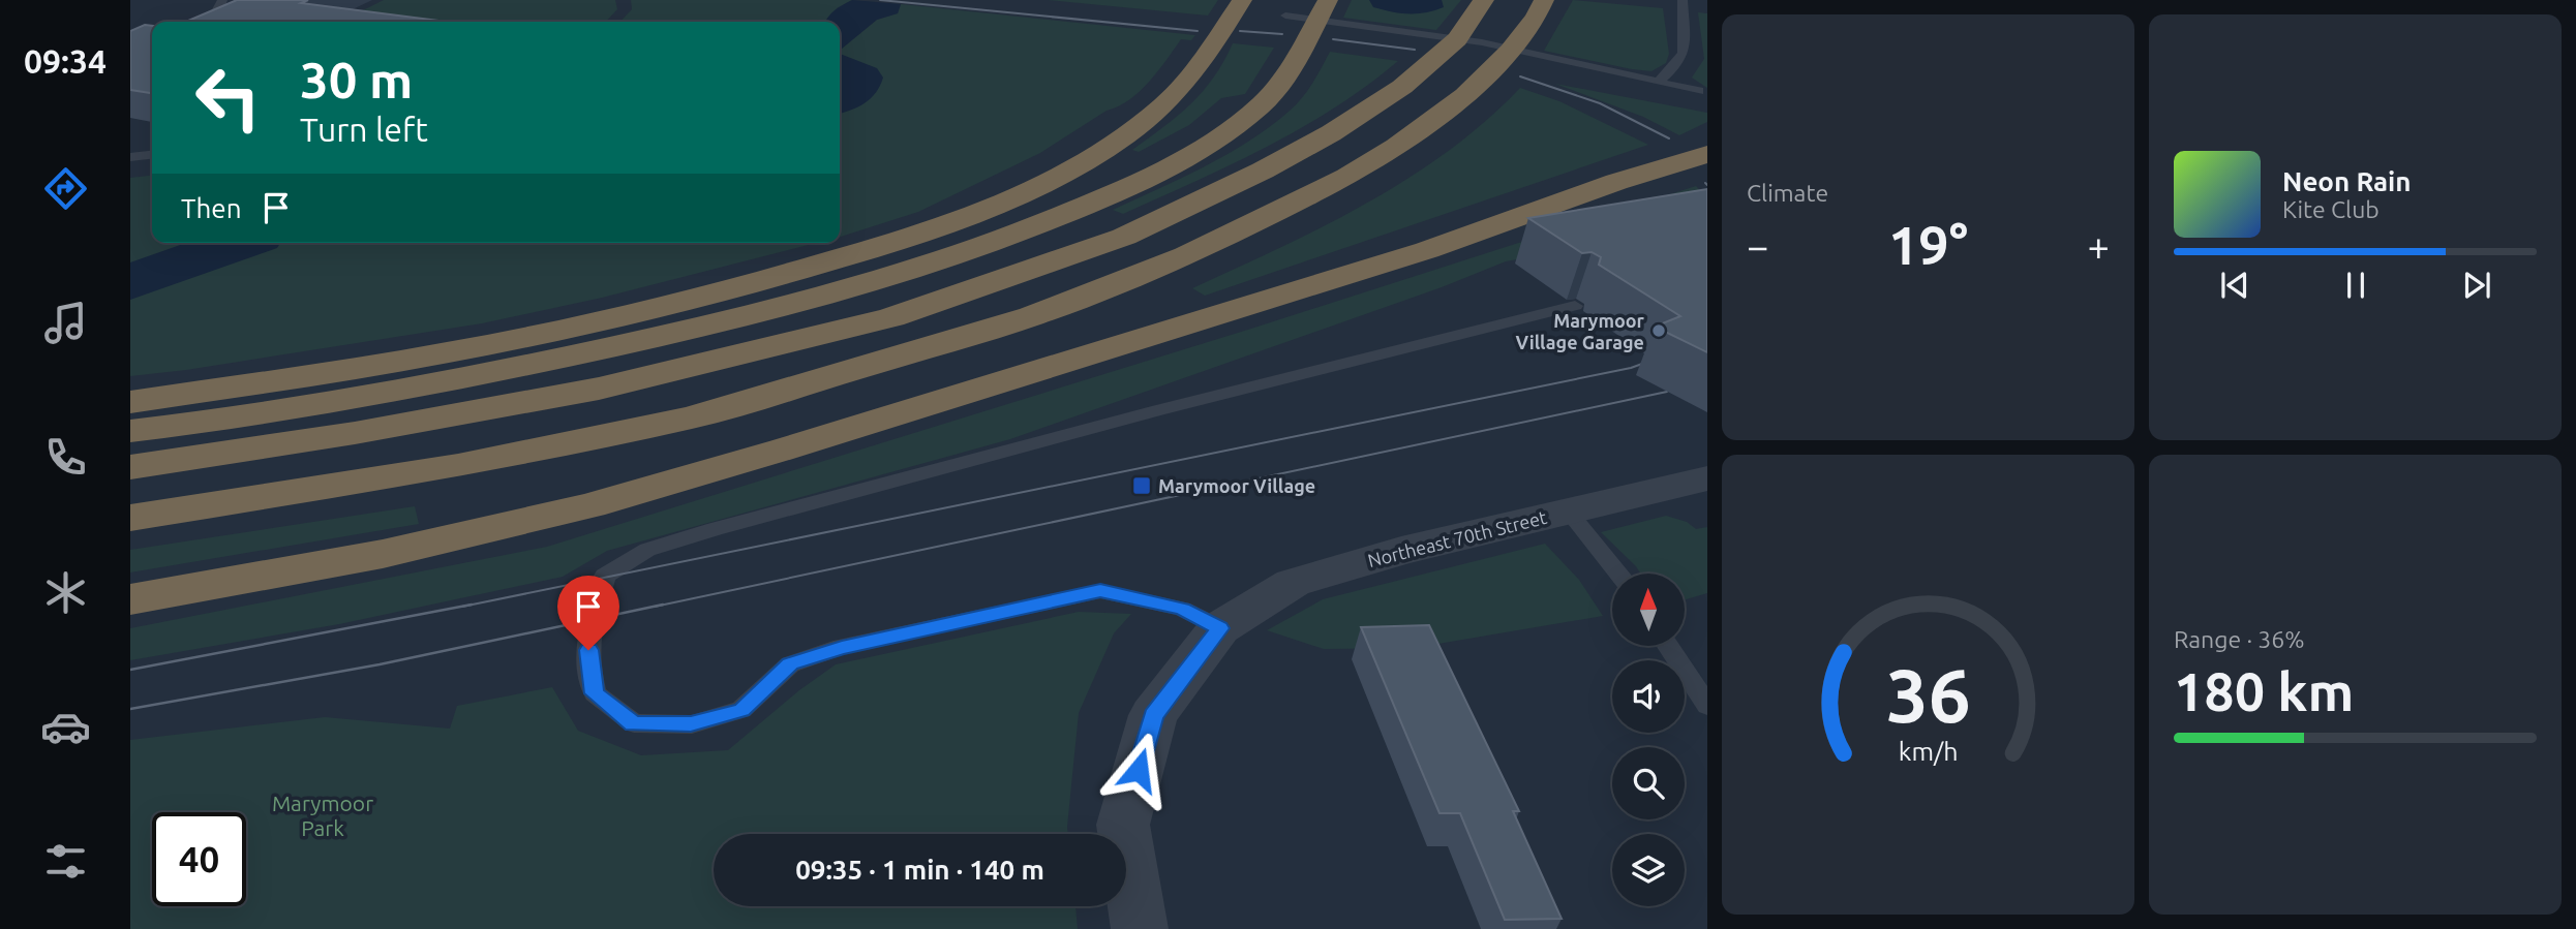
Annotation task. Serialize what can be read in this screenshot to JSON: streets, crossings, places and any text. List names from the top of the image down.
{
  "streets": {
    "street": ["Northeast 70th Street"]
  },
  "parks": ["Marymoor Park"],
  "places": {
    "other": ["Marymoor Village Garage"],
    "transit": ["Marymoor Village"]
  },
  "north": "top",
  "page": {
    "tabs": "09:34",
    "tile": [
      "Climate",
      ["Range · 36%", "180 km"]
    ],
    "turn": ["30 m", "Turn left"],
    "song": ["Neon Rain", "Kite Club"],
    "then": "Then",
    "heat": ["−", "19°", "+"],
    "limit": "40",
    "trip": "09:35 · 1 min · 140 m",
    "gauge": ["36", "km/h"]
  }
}
